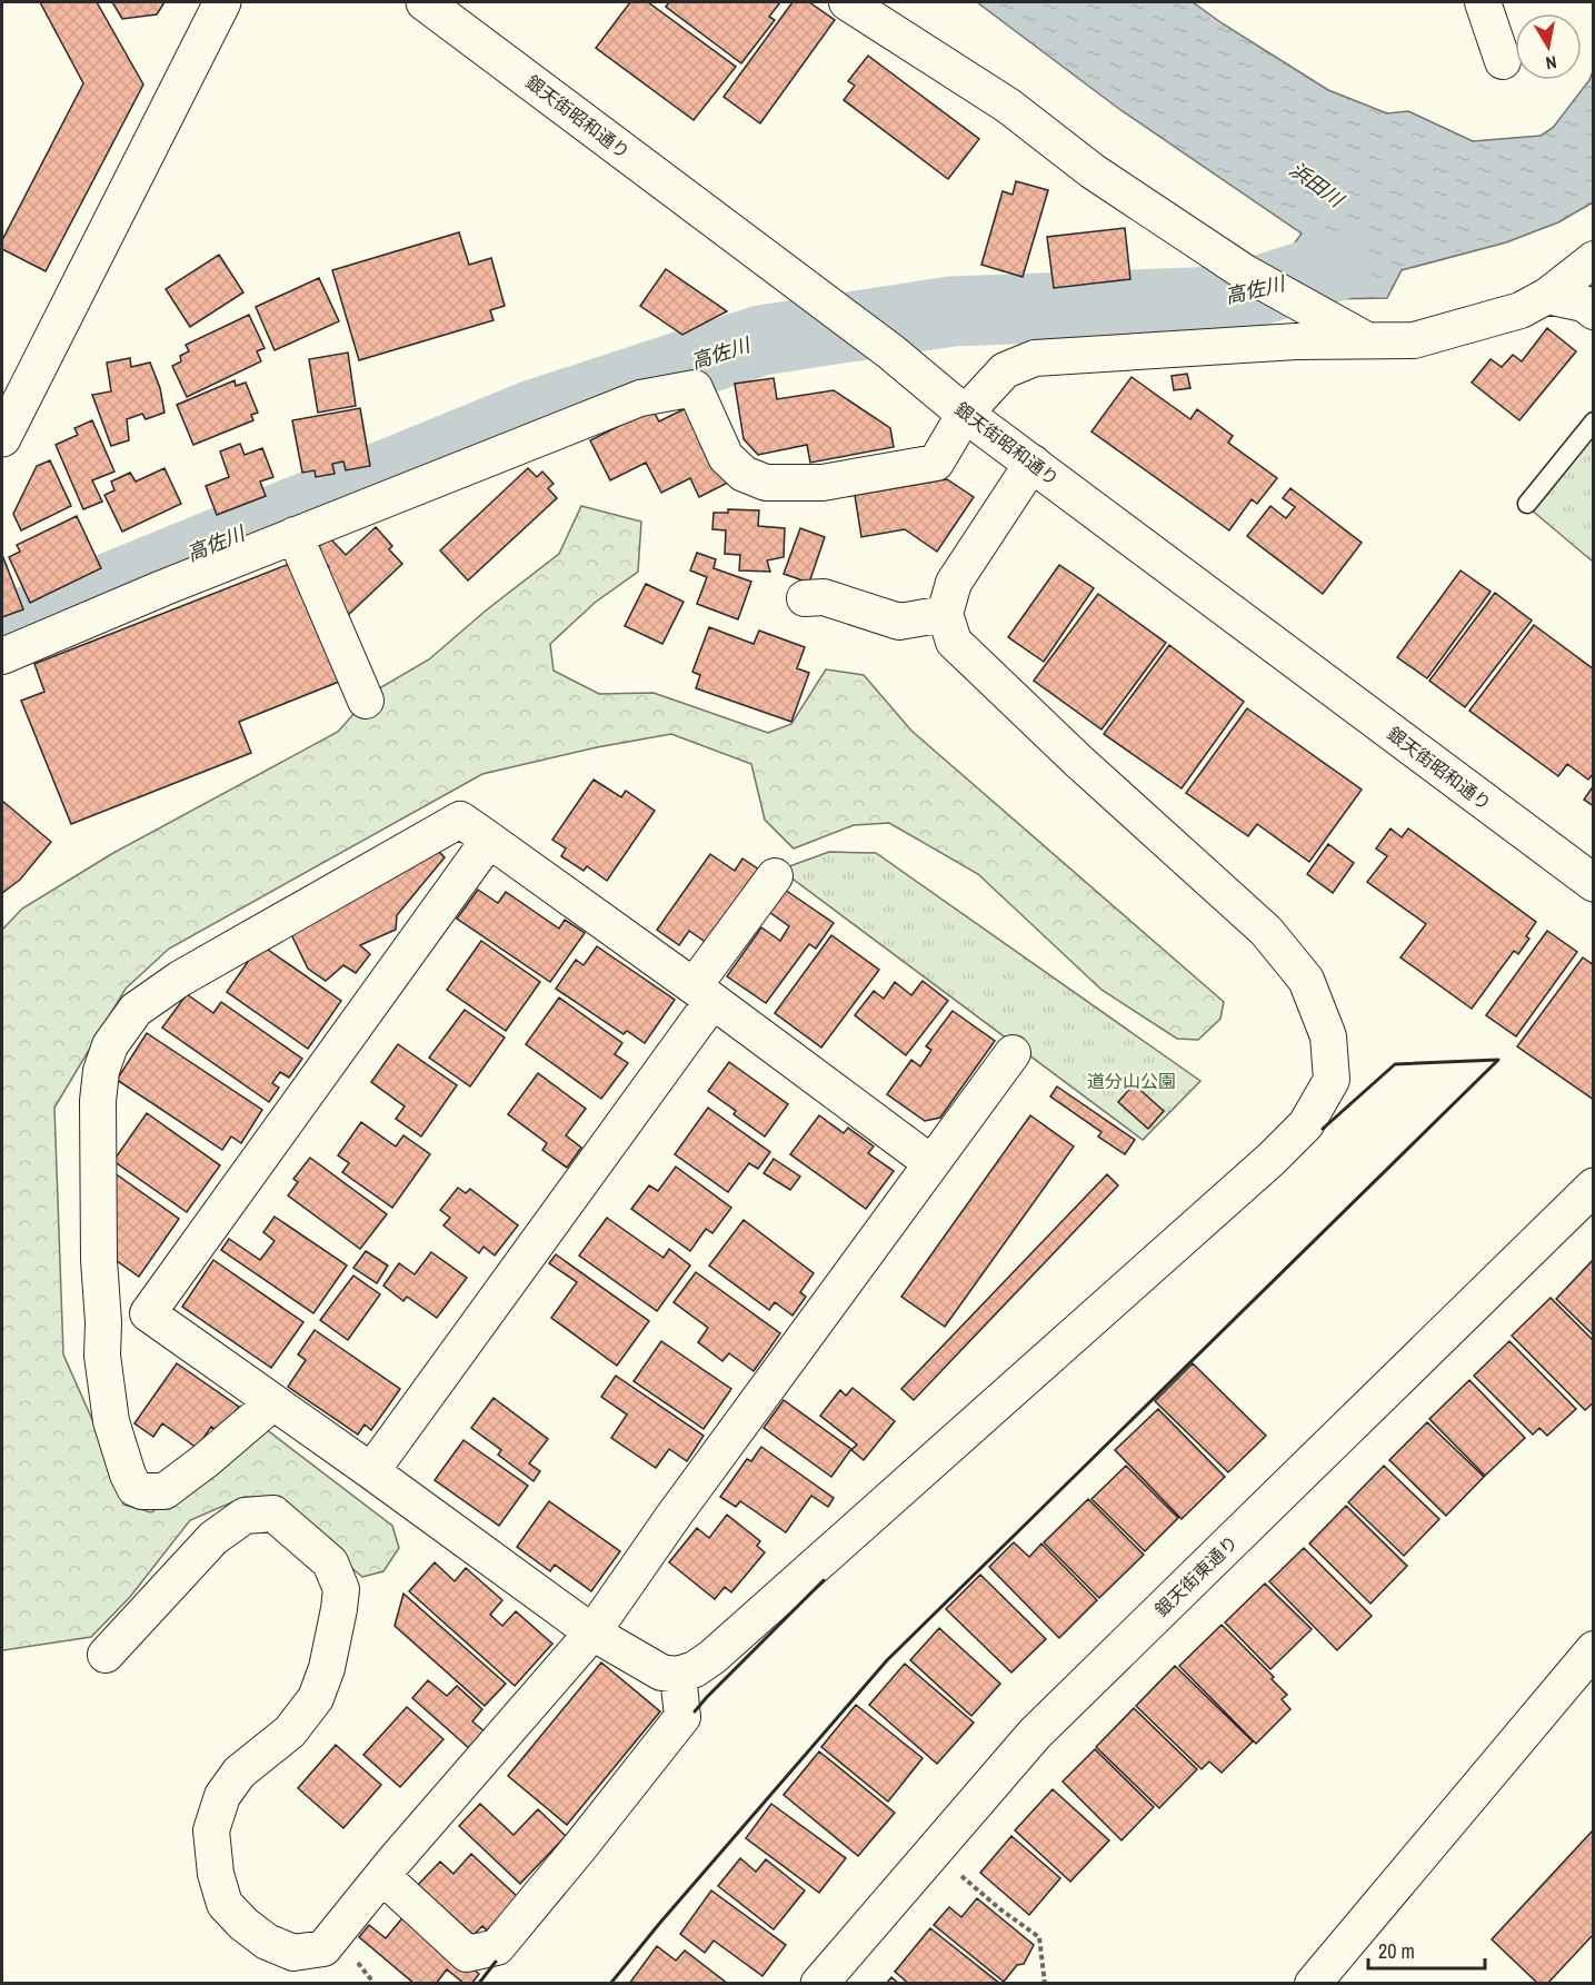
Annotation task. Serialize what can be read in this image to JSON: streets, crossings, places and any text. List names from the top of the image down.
{
  "streets": {
    "street": ["銀天街昭和通り", "銀天街東通り"]
  },
  "water": ["浜田川", "高佐川"],
  "parks": ["道分山公園"],
  "scale_bar": "20 m",
  "north": "bottom"
}
